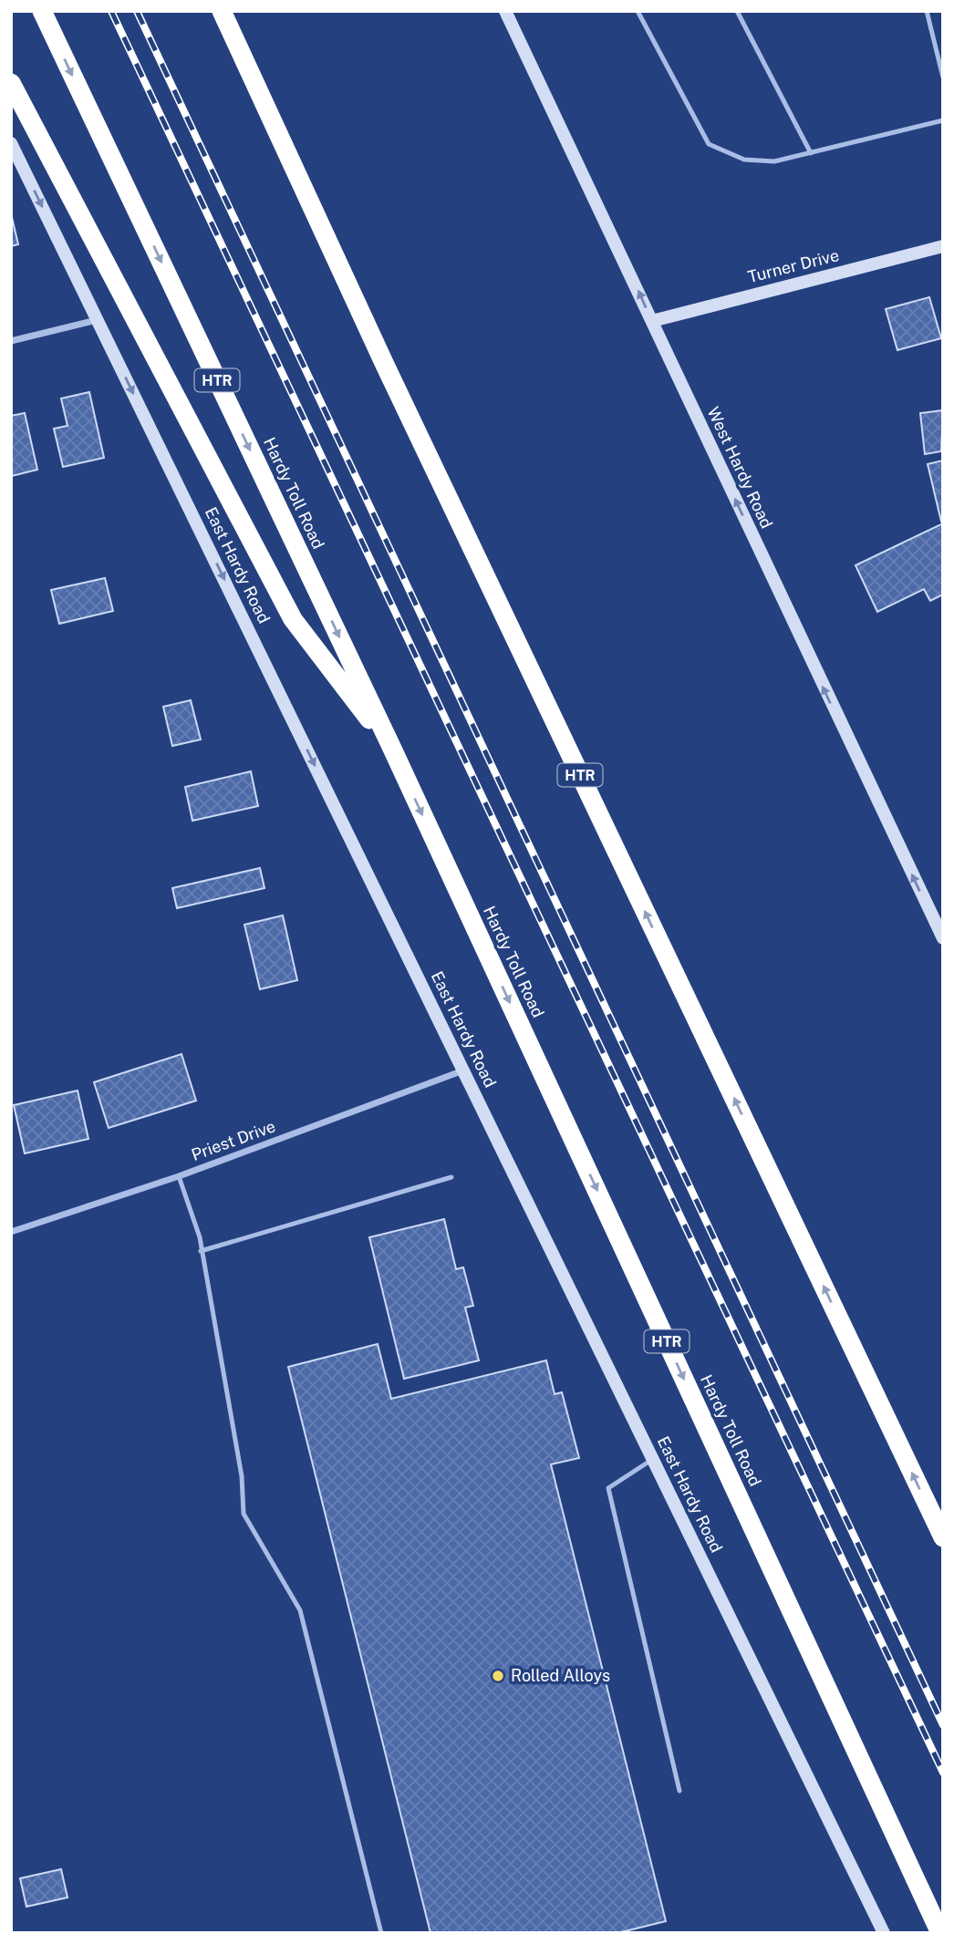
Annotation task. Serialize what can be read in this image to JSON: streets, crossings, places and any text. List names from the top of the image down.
{
  "streets": {
    "highway": ["HTR", "Hardy Toll Road"],
    "main road": ["Turner Drive", "West Hardy Road", "East Hardy Road"],
    "street": ["Priest Drive"]
  },
  "crossings": [
    ["Turner Drive", "West Hardy Road"],
    ["East Hardy Road", "Priest Drive"]
  ],
  "one_way": ["West Hardy Road", "East Hardy Road"],
  "places": ["Rolled Alloys"]
}
